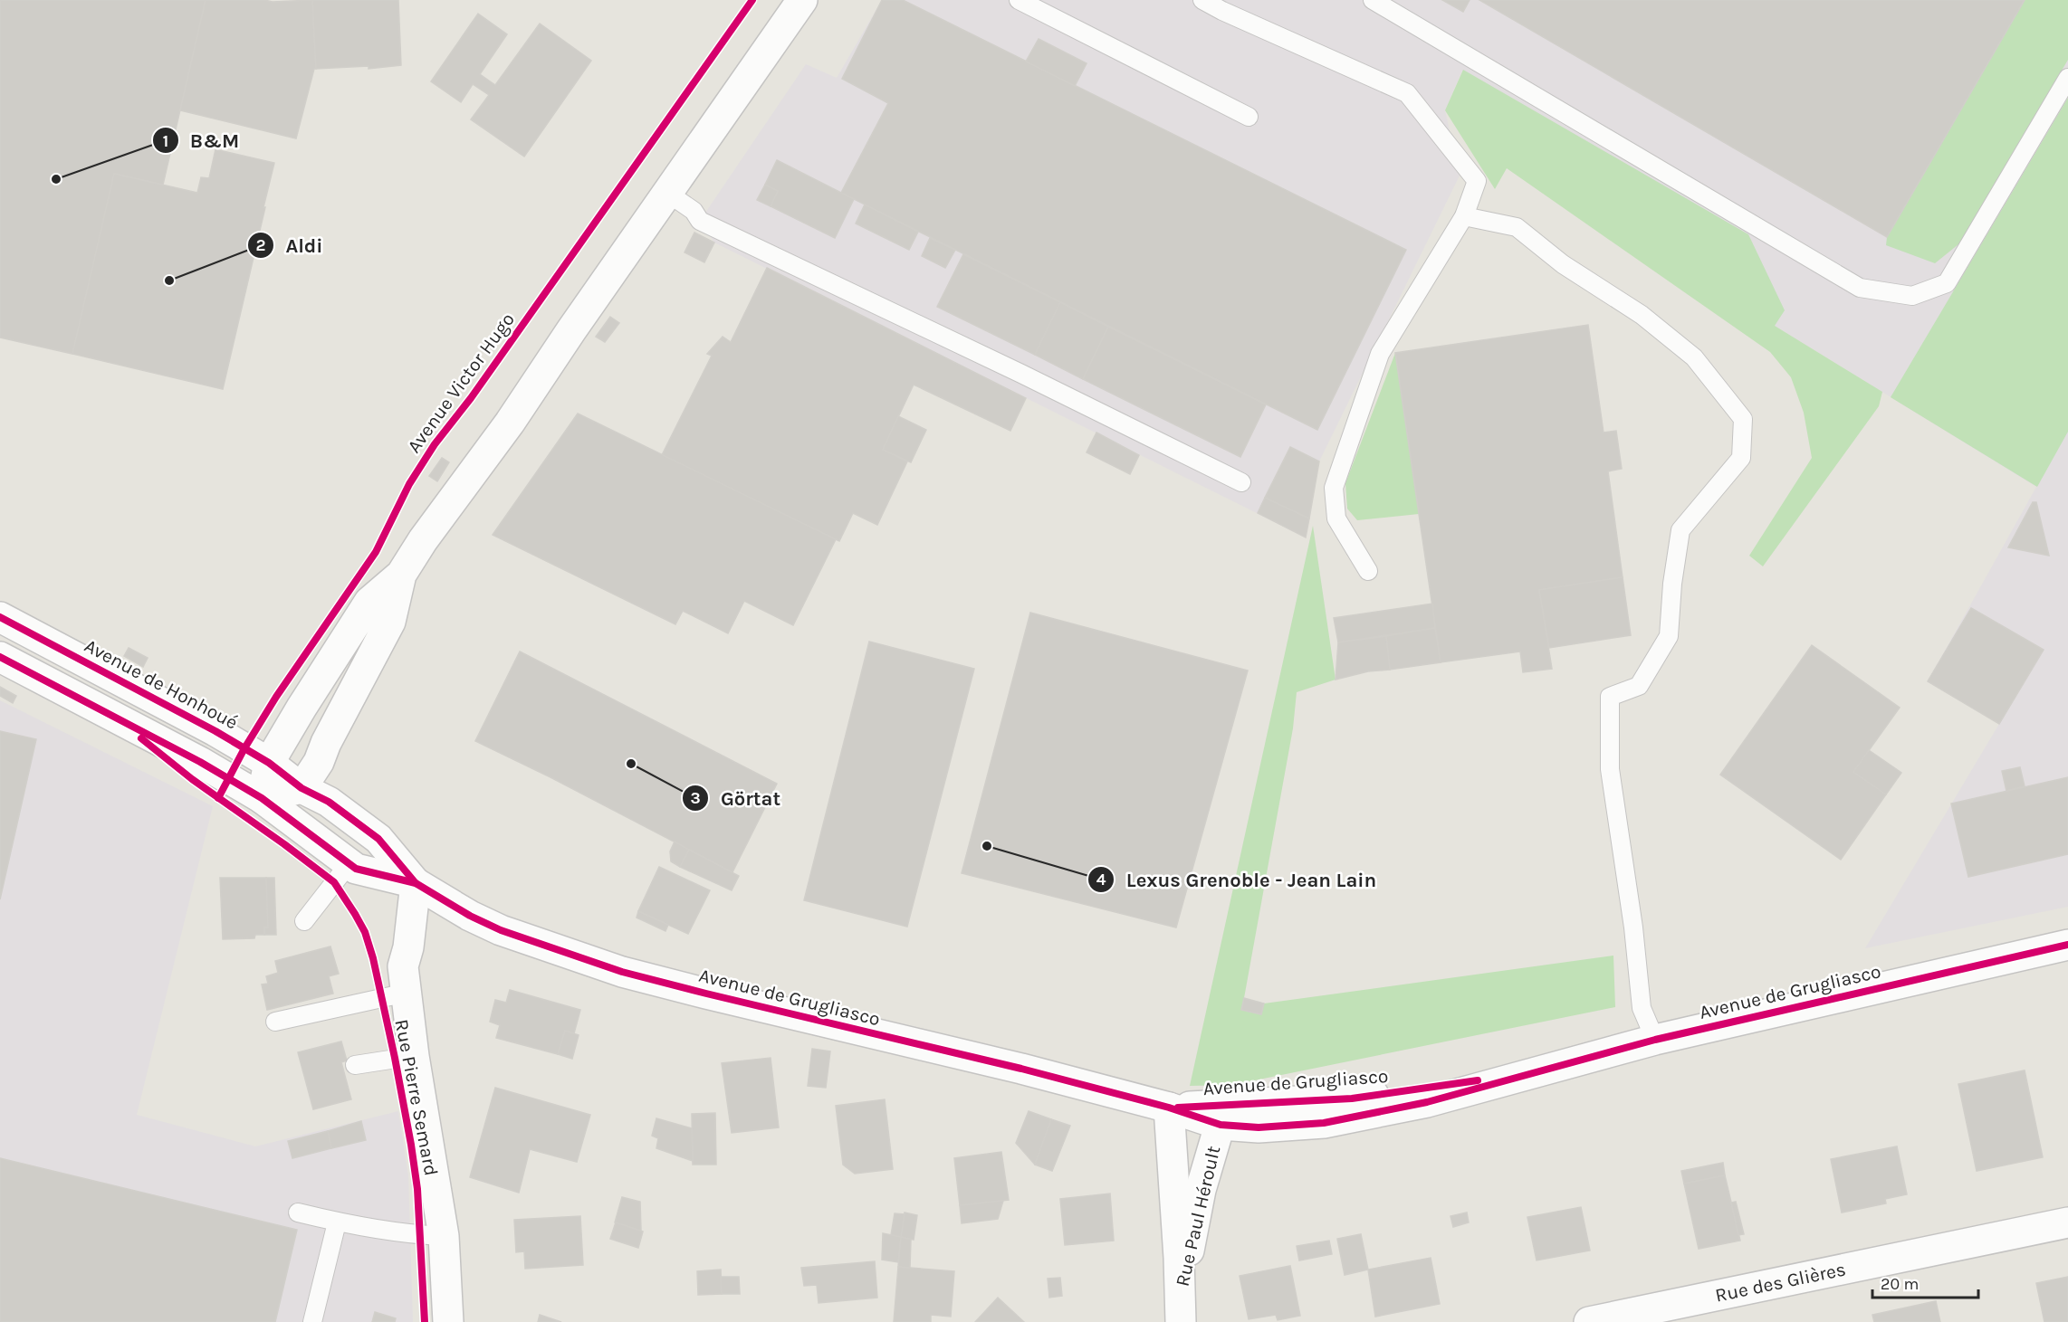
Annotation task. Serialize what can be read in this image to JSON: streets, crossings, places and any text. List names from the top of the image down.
{
  "streets": {
    "main road": [
      "Avenue de Honhoué",
      "Avenue de Grugliasco",
      "Rue Pierre Semard",
      "Rue Paul Héroult",
      "Rue des Glières"
    ],
    "cycle path": ["Avenue Victor Hugo"]
  },
  "crossings": [
    ["Avenue de Honhoué", "Avenue de Grugliasco"],
    ["Avenue de Grugliasco", "Rue Pierre Semard"],
    ["Avenue de Grugliasco", "Rue Paul Héroult"]
  ],
  "places": [
    "B&M",
    "Aldi",
    "Görtat",
    "Lexus Grenoble - Jean Lain"
  ],
  "scale_bar": "20 m"
}
